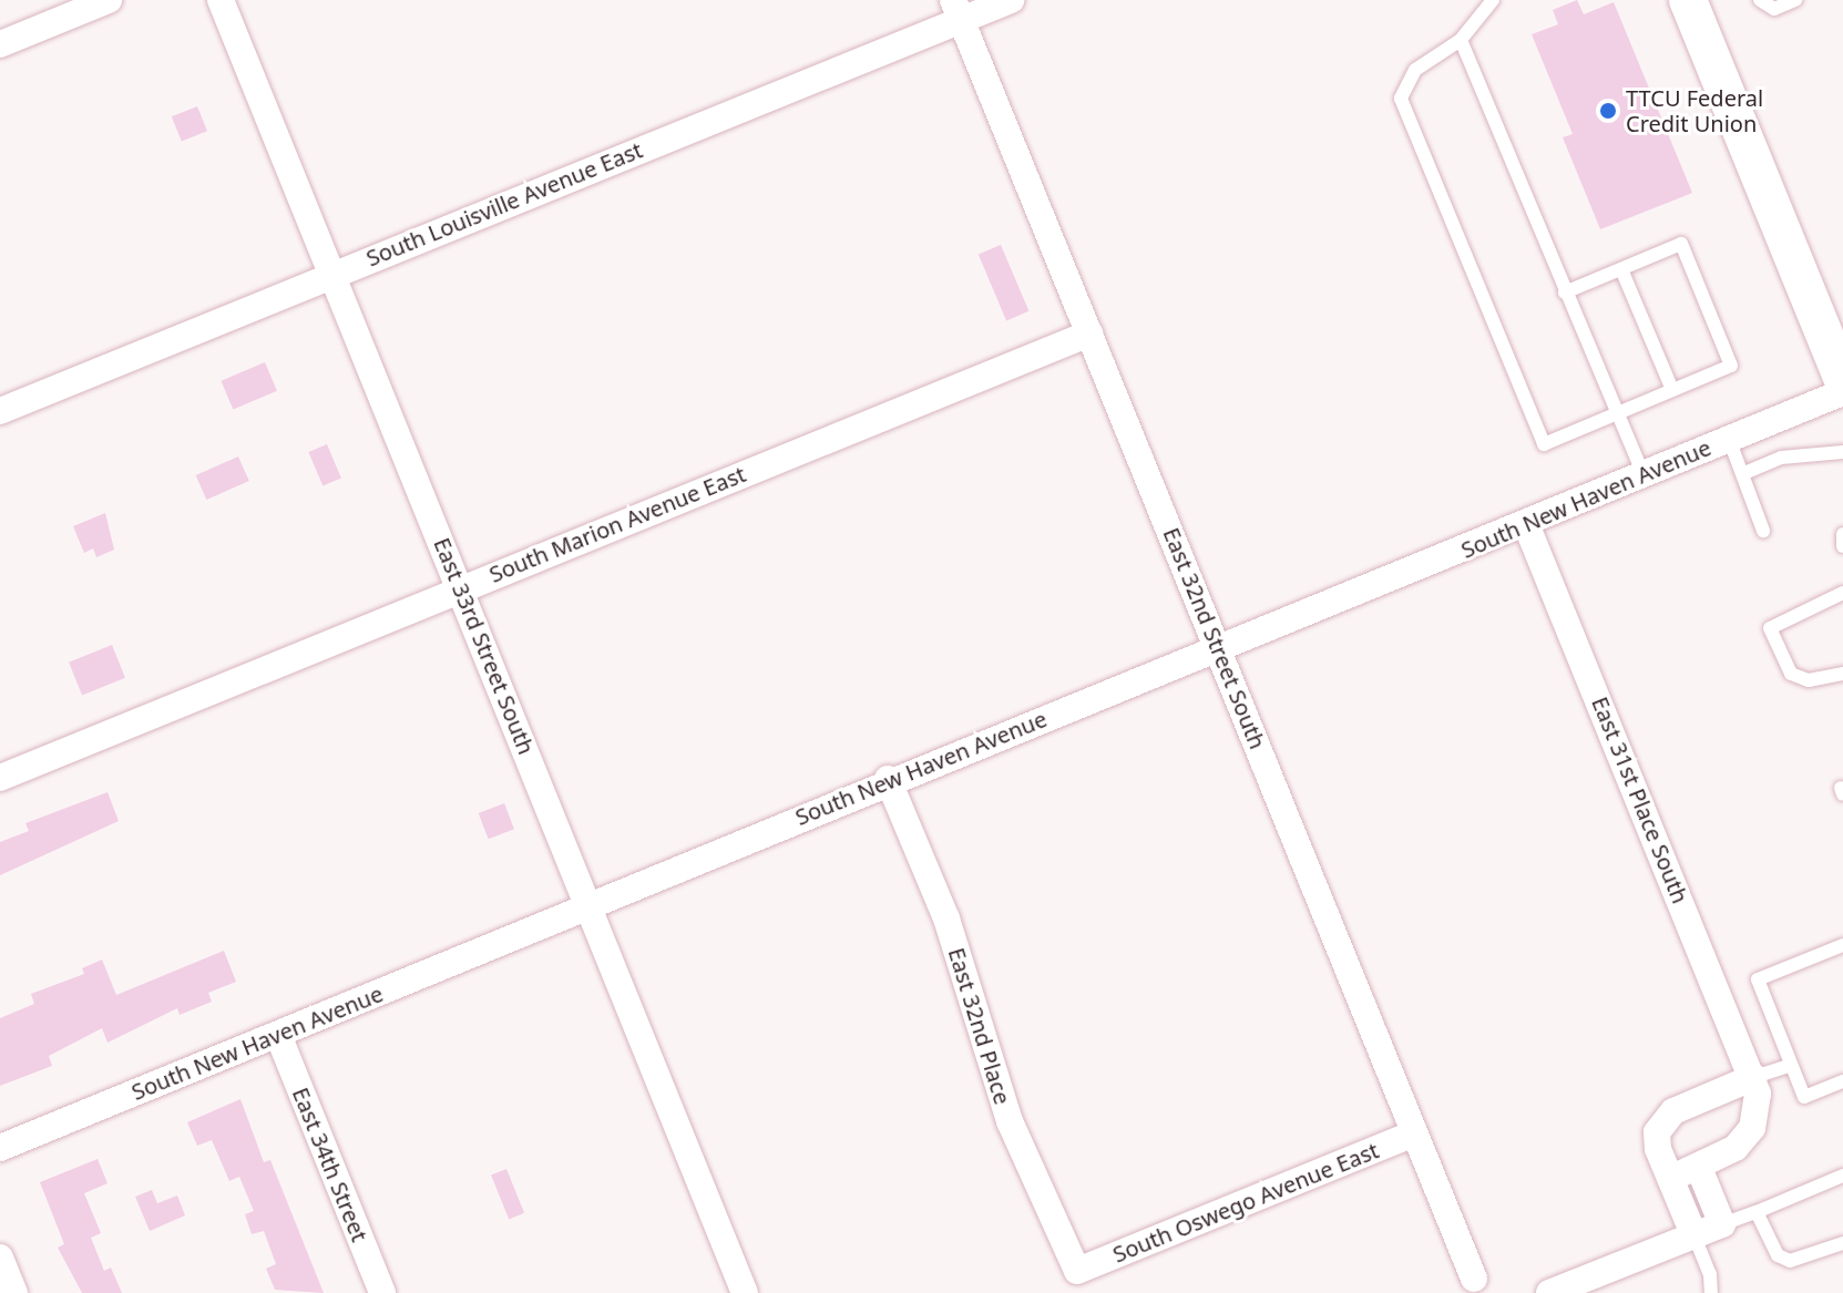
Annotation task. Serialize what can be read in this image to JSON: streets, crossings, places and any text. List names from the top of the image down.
{
  "streets": {
    "street": [
      "South Louisville Avenue East",
      "South New Haven Avenue",
      "South Marion Avenue East",
      "East 32nd Street South",
      "East 33rd Street South",
      "East 31st Place South",
      "East 32nd Place",
      "East 34th Street",
      "South Oswego Avenue East"
    ]
  },
  "crossings": [
    ["South Louisville Avenue East", "East 32nd Street South"],
    ["South Louisville Avenue East", "East 33rd Street South"],
    ["South New Haven Avenue", "East 32nd Street South"],
    ["South New Haven Avenue", "East 33rd Street South"],
    ["South New Haven Avenue", "East 31st Place South"],
    ["South New Haven Avenue", "East 32nd Place"],
    ["South New Haven Avenue", "East 34th Street"],
    ["South Marion Avenue East", "East 32nd Street South"],
    ["South Marion Avenue East", "East 33rd Street South"],
    ["East 32nd Street South", "South Oswego Avenue East"],
    ["East 32nd Place", "South Oswego Avenue East"]
  ],
  "places": ["TTCU Federal Credit Union"]
}
